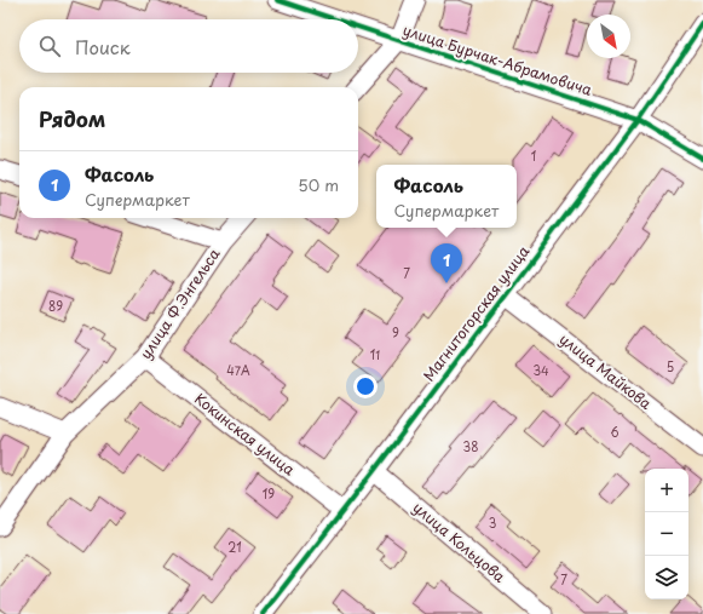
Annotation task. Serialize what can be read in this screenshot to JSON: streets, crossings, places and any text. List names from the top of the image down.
{
  "streets": {
    "street": [
      "улица Бурчак-Абрамовича",
      "улица Ф.Энгельса",
      "Магнитогорская улица",
      "улица Майкова",
      "Кокинская улица",
      "улица Кольцова"
    ]
  },
  "crossings": [
    ["улица Бурчак-Абрамовича", "Магнитогорская улица"],
    ["улица Ф.Энгельса", "Кокинская улица"],
    ["Магнитогорская улица", "улица Майкова"],
    ["Магнитогорская улица", "Кокинская улица"],
    ["Магнитогорская улица", "улица Кольцова"]
  ],
  "house_numbers": [
    "1",
    "7",
    "89",
    "9",
    "11",
    "5",
    "47А",
    "34",
    "6",
    "38",
    "19",
    "3",
    "21",
    "7"
  ],
  "north": "bottom right",
  "page": {
    "search": "Поиск",
    "heading": "Рядом",
    "list": [
      {
        "mark": "1",
        "name": "Фасоль",
        "note": "Супермаркет",
        "value": "50 m"
      }
    ],
    "popup": ["Фасоль", "Супермаркет"],
    "pins": "1",
    "map_buttons": ["+", "−"]
  }
}
